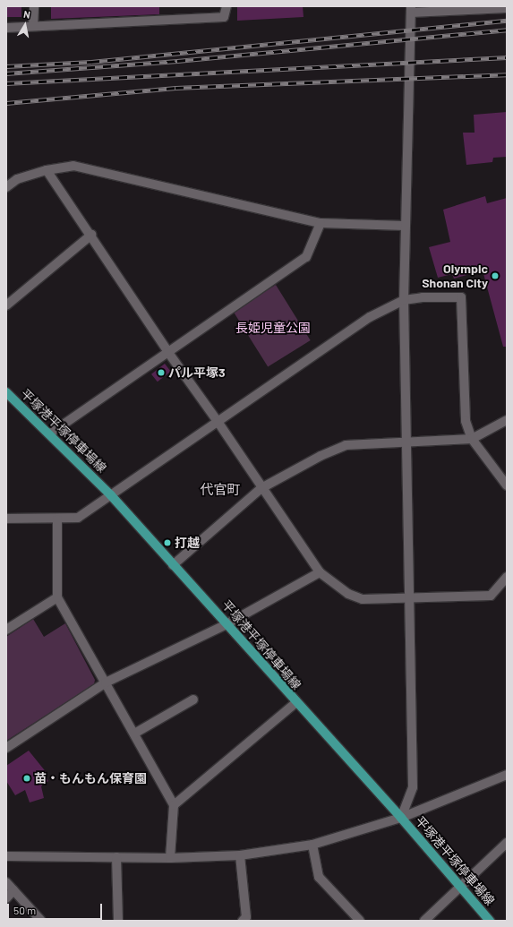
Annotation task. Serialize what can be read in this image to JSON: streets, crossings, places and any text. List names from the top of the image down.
{
  "streets": {
    "main road": ["平塚港平塚停車場線"]
  },
  "districts": ["代官町"],
  "parks": ["長姫児童公園"],
  "places": [
    "Olympic Shonan City",
    "パル平塚3",
    "打越",
    "苗・もんもん保育園"
  ],
  "scale_bar": "50 m",
  "north": "top"
}
